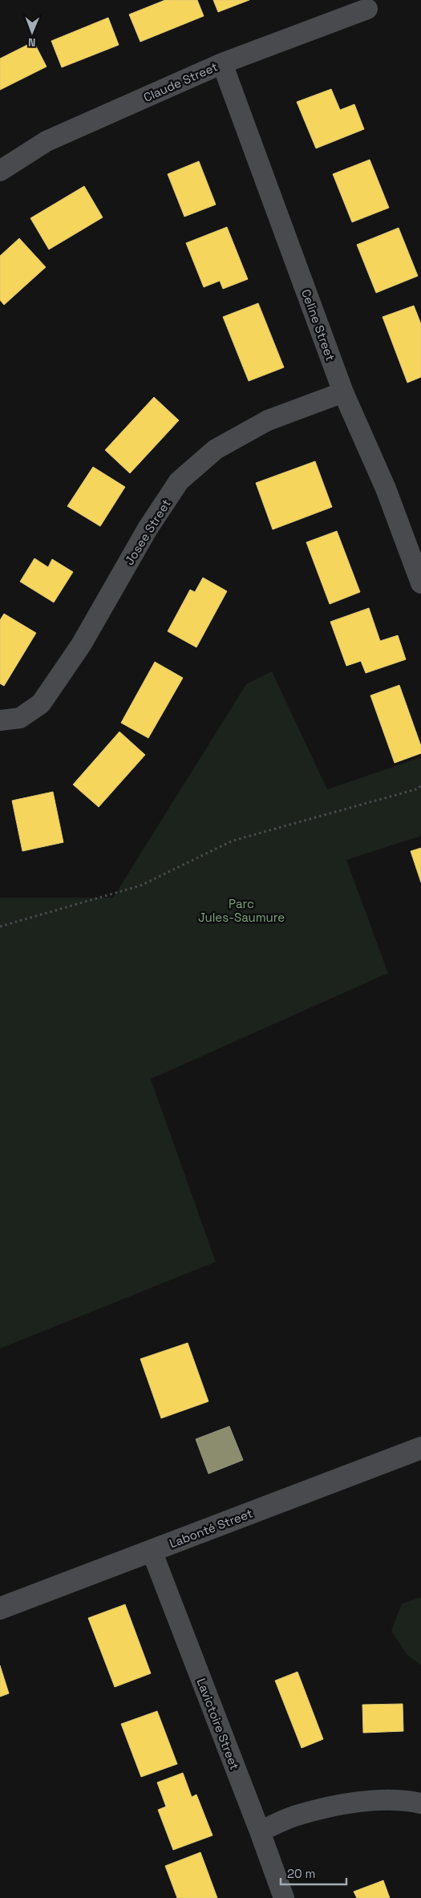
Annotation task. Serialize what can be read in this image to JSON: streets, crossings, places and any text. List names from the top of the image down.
{
  "streets": {
    "street": [
      "Claude Street",
      "Celine Street",
      "Josee Street",
      "Labonté Street",
      "Lavictoire Street"
    ]
  },
  "crossings": [
    ["Claude Street", "Celine Street"],
    ["Celine Street", "Josee Street"],
    ["Labonté Street", "Lavictoire Street"]
  ],
  "parks": ["Parc Jules-Saumure"],
  "scale_bar": "20 m",
  "north": "bottom"
}
